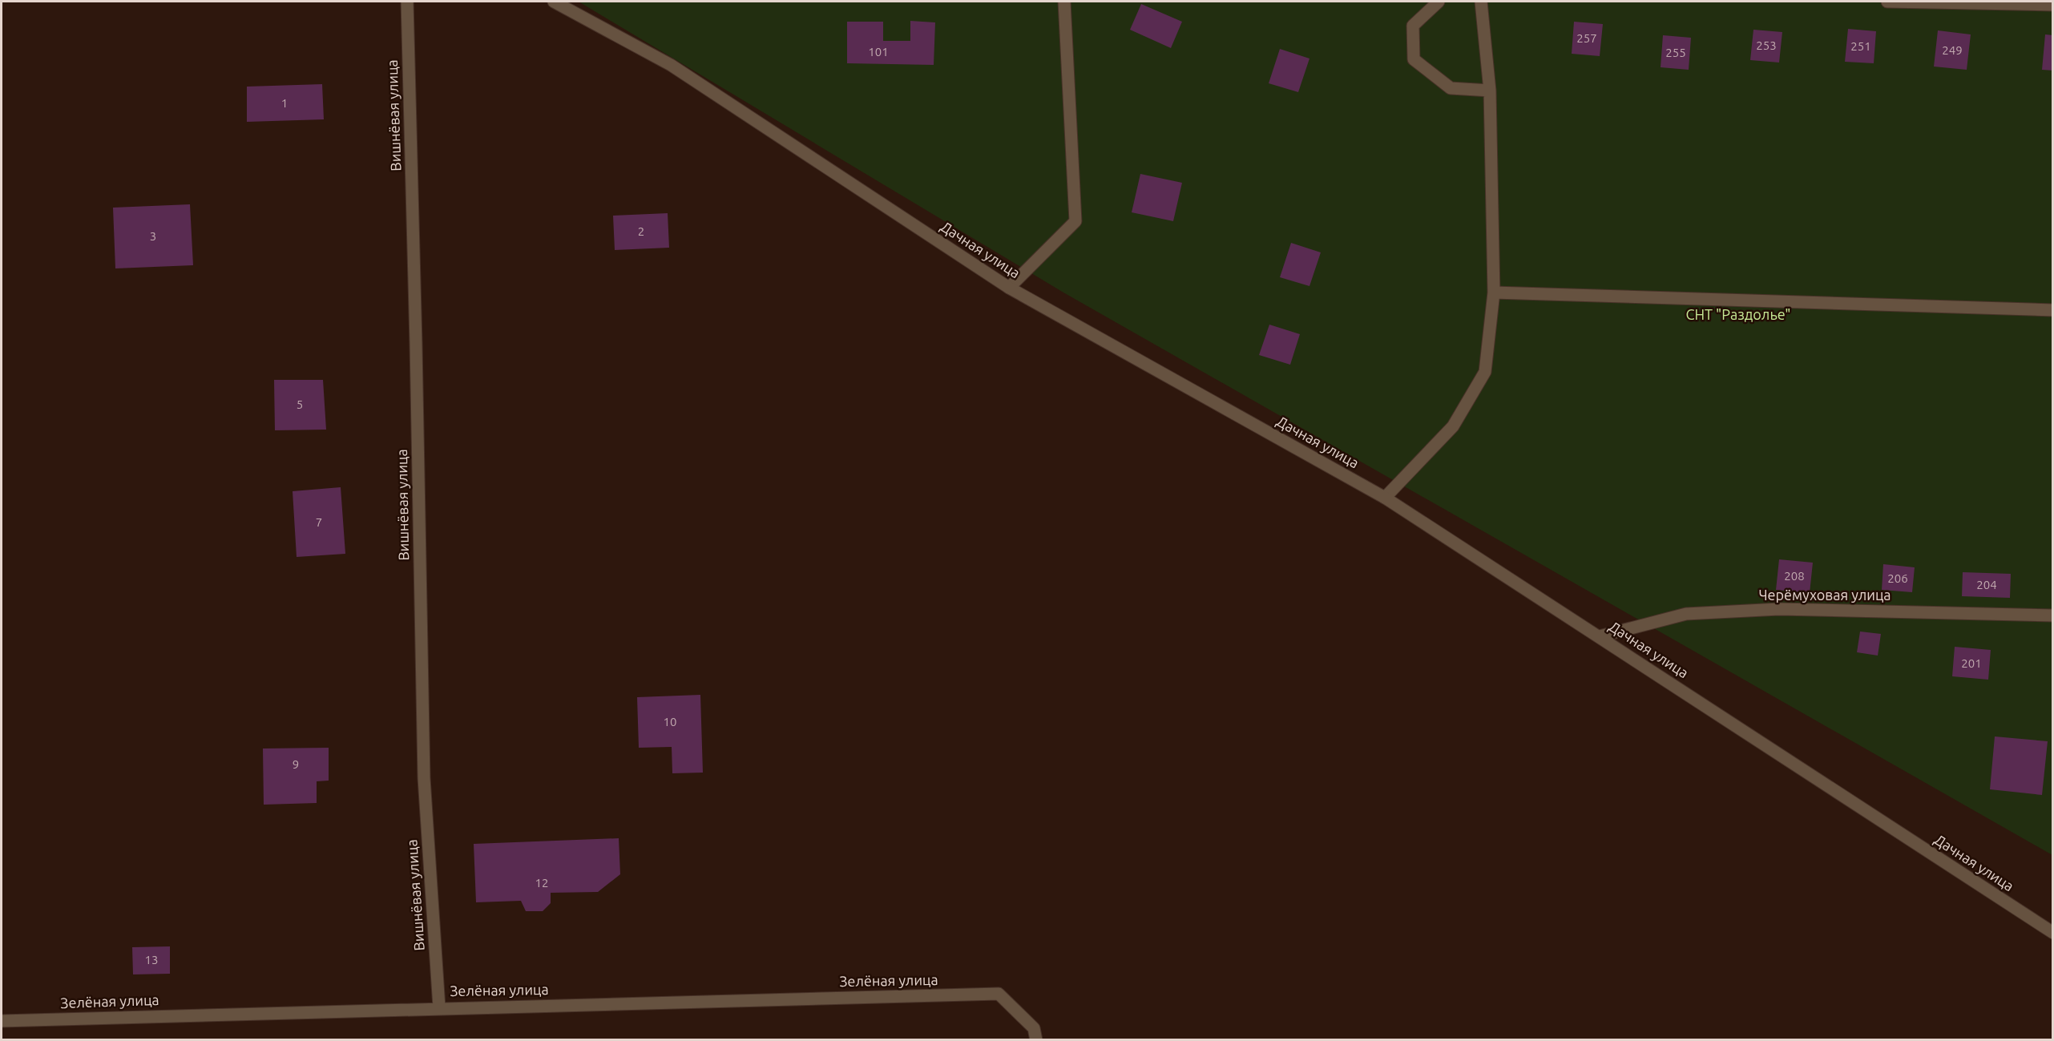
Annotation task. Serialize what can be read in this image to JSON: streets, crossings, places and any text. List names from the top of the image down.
{
  "streets": {
    "street": [
      "Вишнёвая улица",
      "Дачная улица",
      "Черёмуховая улица",
      "Зелёная улица"
    ]
  },
  "crossings": [
    ["Вишнёвая улица", "Зелёная улица"],
    ["Дачная улица", "Черёмуховая улица"]
  ],
  "parks": ["СНТ \"Раздолье\""],
  "house_numbers": [
    "257",
    "253",
    "251",
    "249",
    "101",
    "255",
    "1",
    "2",
    "3",
    "5",
    "7",
    "208",
    "206",
    "204",
    "201",
    "10",
    "9",
    "12",
    "13"
  ]
}
